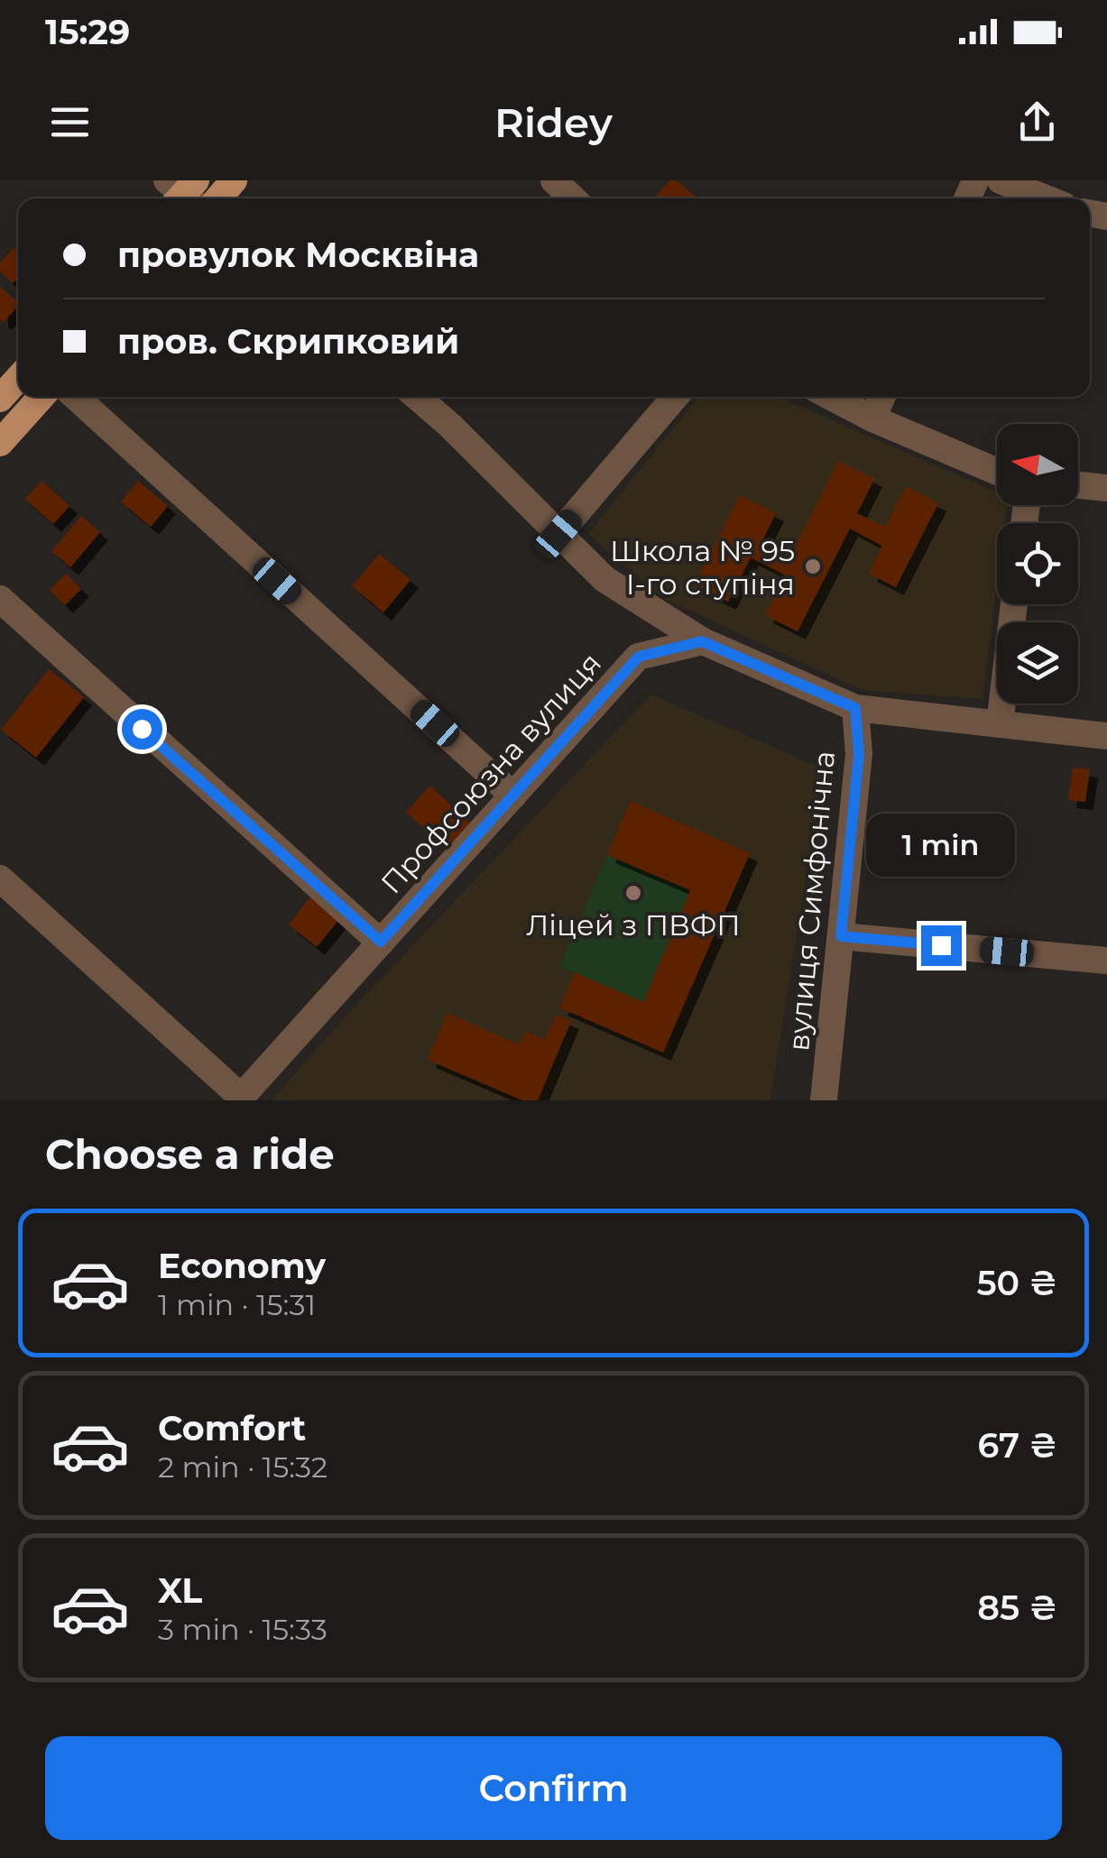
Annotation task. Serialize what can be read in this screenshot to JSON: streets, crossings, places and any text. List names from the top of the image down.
{
  "streets": {
    "street": ["Профсоюзна вулиця", "вулиця Симфонічна"]
  },
  "places": ["Школа № 95 І-го ступіня", "Ліцей з ПВФП"],
  "north": "left",
  "page": {
    "status": "15:29",
    "header": "Ridey",
    "banner": ["провулок Москвіна", "пров. Скрипковий"],
    "bubble": "1 min",
    "heading": "Choose a ride",
    "list": [
      {
        "name": "Economy",
        "note": "1 min · 15:31",
        "value": "50 ₴"
      },
      {
        "name": "Comfort",
        "note": "2 min · 15:32",
        "value": "67 ₴"
      },
      {
        "name": "XL",
        "note": "3 min · 15:33",
        "value": "85 ₴"
      }
    ],
    "buttons": "Confirm"
  }
}
